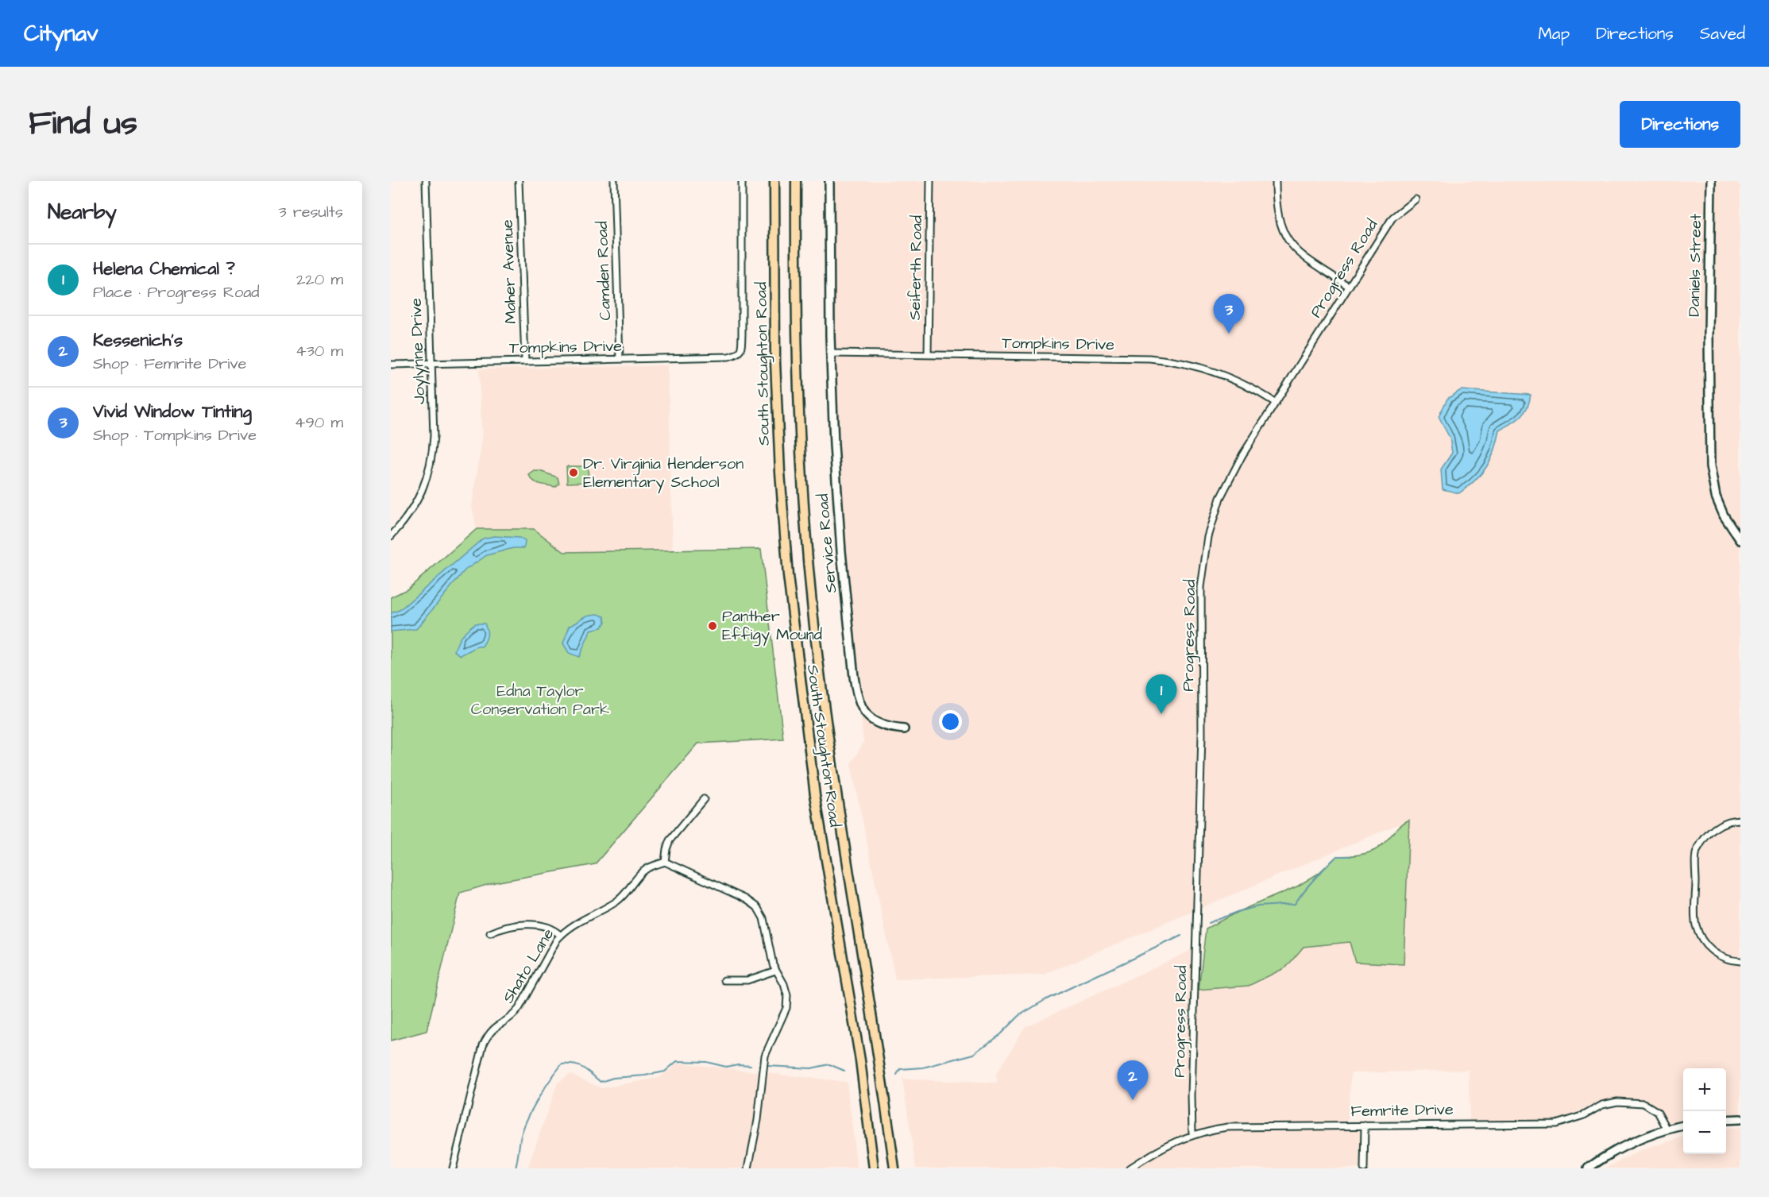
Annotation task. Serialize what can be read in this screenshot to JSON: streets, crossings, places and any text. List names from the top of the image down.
{
  "streets": {
    "main road": ["South Stoughton Road"],
    "street": [
      "Daniels Street",
      "Seiferth Road",
      "Progress Road",
      "Camden Road",
      "Maher Avenue",
      "Tompkins Drive",
      "Joylynne Drive",
      "Service Road",
      "Shato Lane",
      "Femrite Drive"
    ]
  },
  "crossings": [
    ["Seiferth Road", "Tompkins Drive"],
    ["Progress Road", "Tompkins Drive"],
    ["Progress Road", "Femrite Drive"],
    ["Camden Road", "Tompkins Drive"],
    ["Maher Avenue", "Tompkins Drive"],
    ["Tompkins Drive", "Joylynne Drive"],
    ["Tompkins Drive", "Service Road"]
  ],
  "parks": ["Edna Taylor Conservation Park"],
  "places": ["Dr. Virginia Henderson Elementary School", "Panther Effigy Mound"],
  "page": {
    "header": "Citynav",
    "nav": ["Map", "Directions", "Saved"],
    "title": "Find us",
    "buttons": "Directions",
    "heading": ["Nearby", "3 results"],
    "list": [
      {
        "mark": "1",
        "name": "Helena Chemical ?",
        "note": "Place · Progress Road",
        "value": "220 m"
      },
      {
        "mark": "2",
        "name": "Kessenich's",
        "note": "Shop · Femrite Drive",
        "value": "430 m"
      },
      {
        "mark": "3",
        "name": "Vivid Window Tinting",
        "note": "Shop · Tompkins Drive",
        "value": "490 m"
      }
    ],
    "pins": ["3", "1", "2"],
    "map_buttons": ["+", "−"]
  }
}
